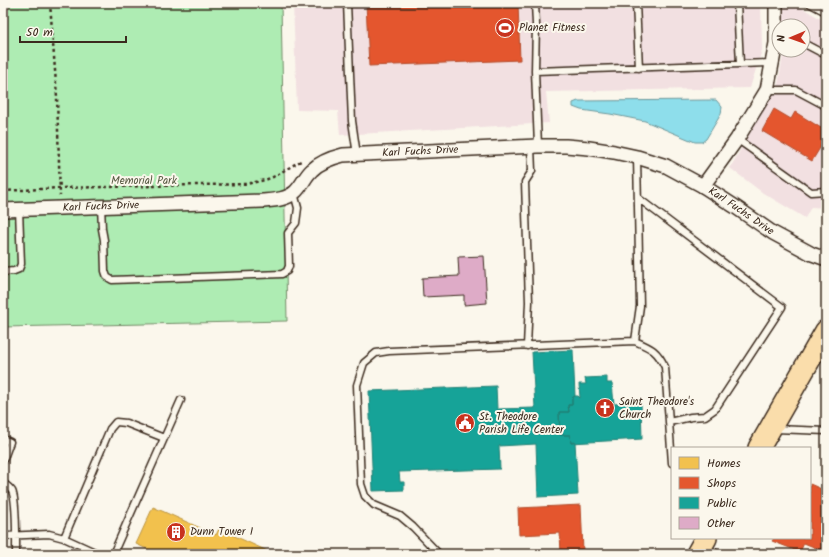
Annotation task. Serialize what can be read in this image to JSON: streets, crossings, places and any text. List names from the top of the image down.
{
  "streets": {
    "street": ["Karl Fuchs Drive"]
  },
  "parks": ["Memorial Park"],
  "places": {
    "sports": ["Planet Fitness"],
    "church": ["Saint Theodore's Church"],
    "public building": ["St. Theodore Parish Life Center"],
    "building": ["Dunn Tower I"]
  },
  "legend": [
    "Homes",
    "Shops",
    "Public",
    "Other"
  ],
  "scale_bar": "50 m",
  "north": "left"
}
